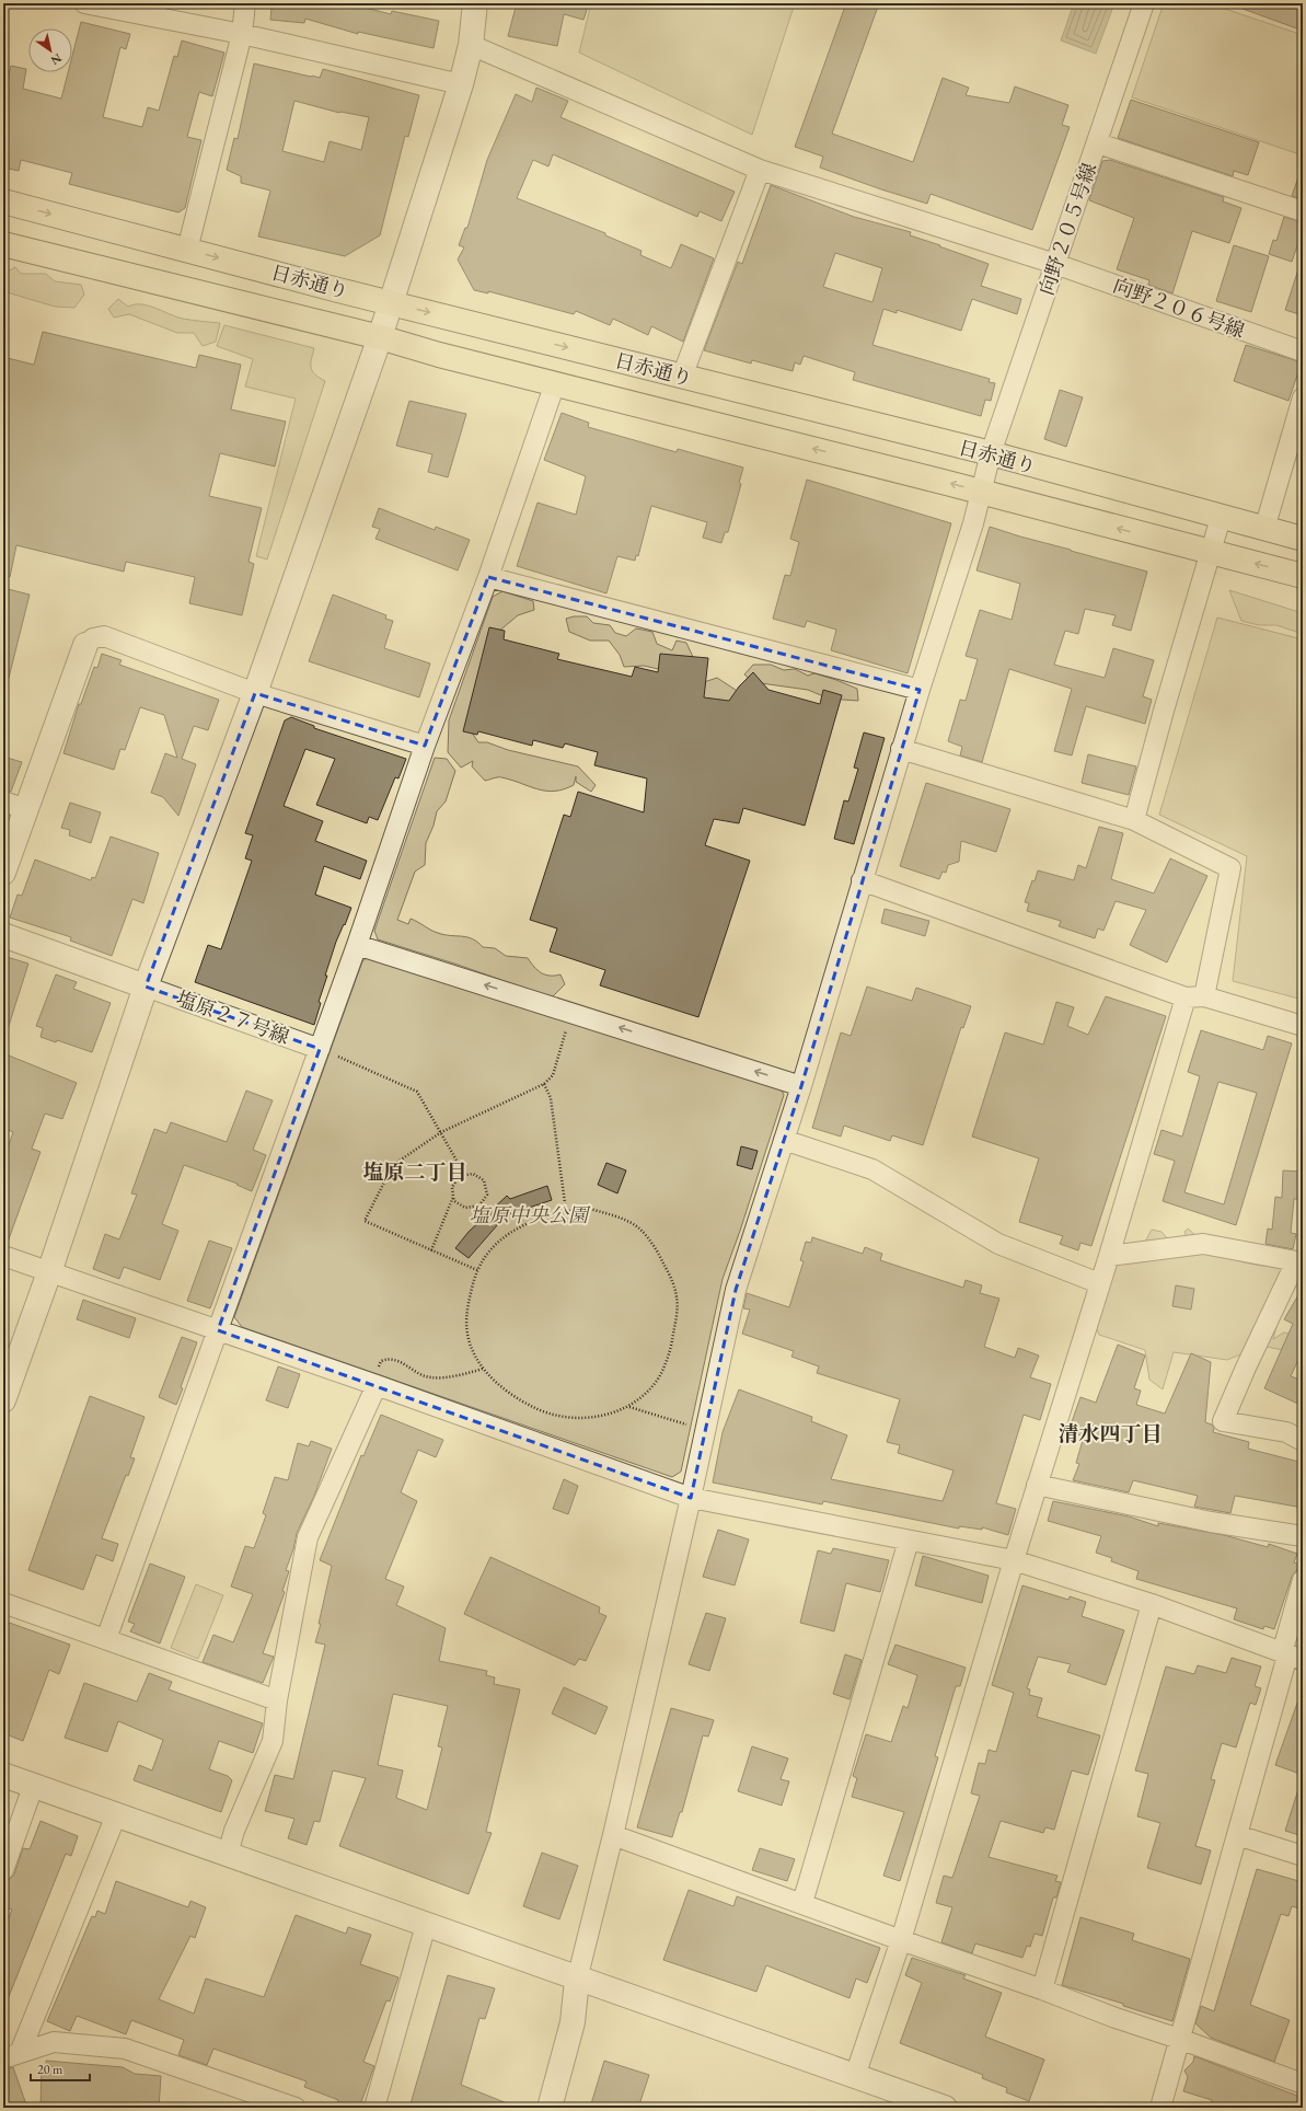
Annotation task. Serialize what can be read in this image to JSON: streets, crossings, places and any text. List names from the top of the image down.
{
  "streets": {
    "highway": ["日赤通り"],
    "street": ["向野２０５号線", "向野２０６号線", "塩原２７号線"]
  },
  "crossings": [
    ["向野２０５号線", "日赤通り"],
    ["向野２０５号線", "向野２０６号線"]
  ],
  "districts": ["塩原二丁目", "清水四丁目"],
  "parks": ["塩原中央公園"],
  "scale_bar": "20 m",
  "north": "bottom right"
}
